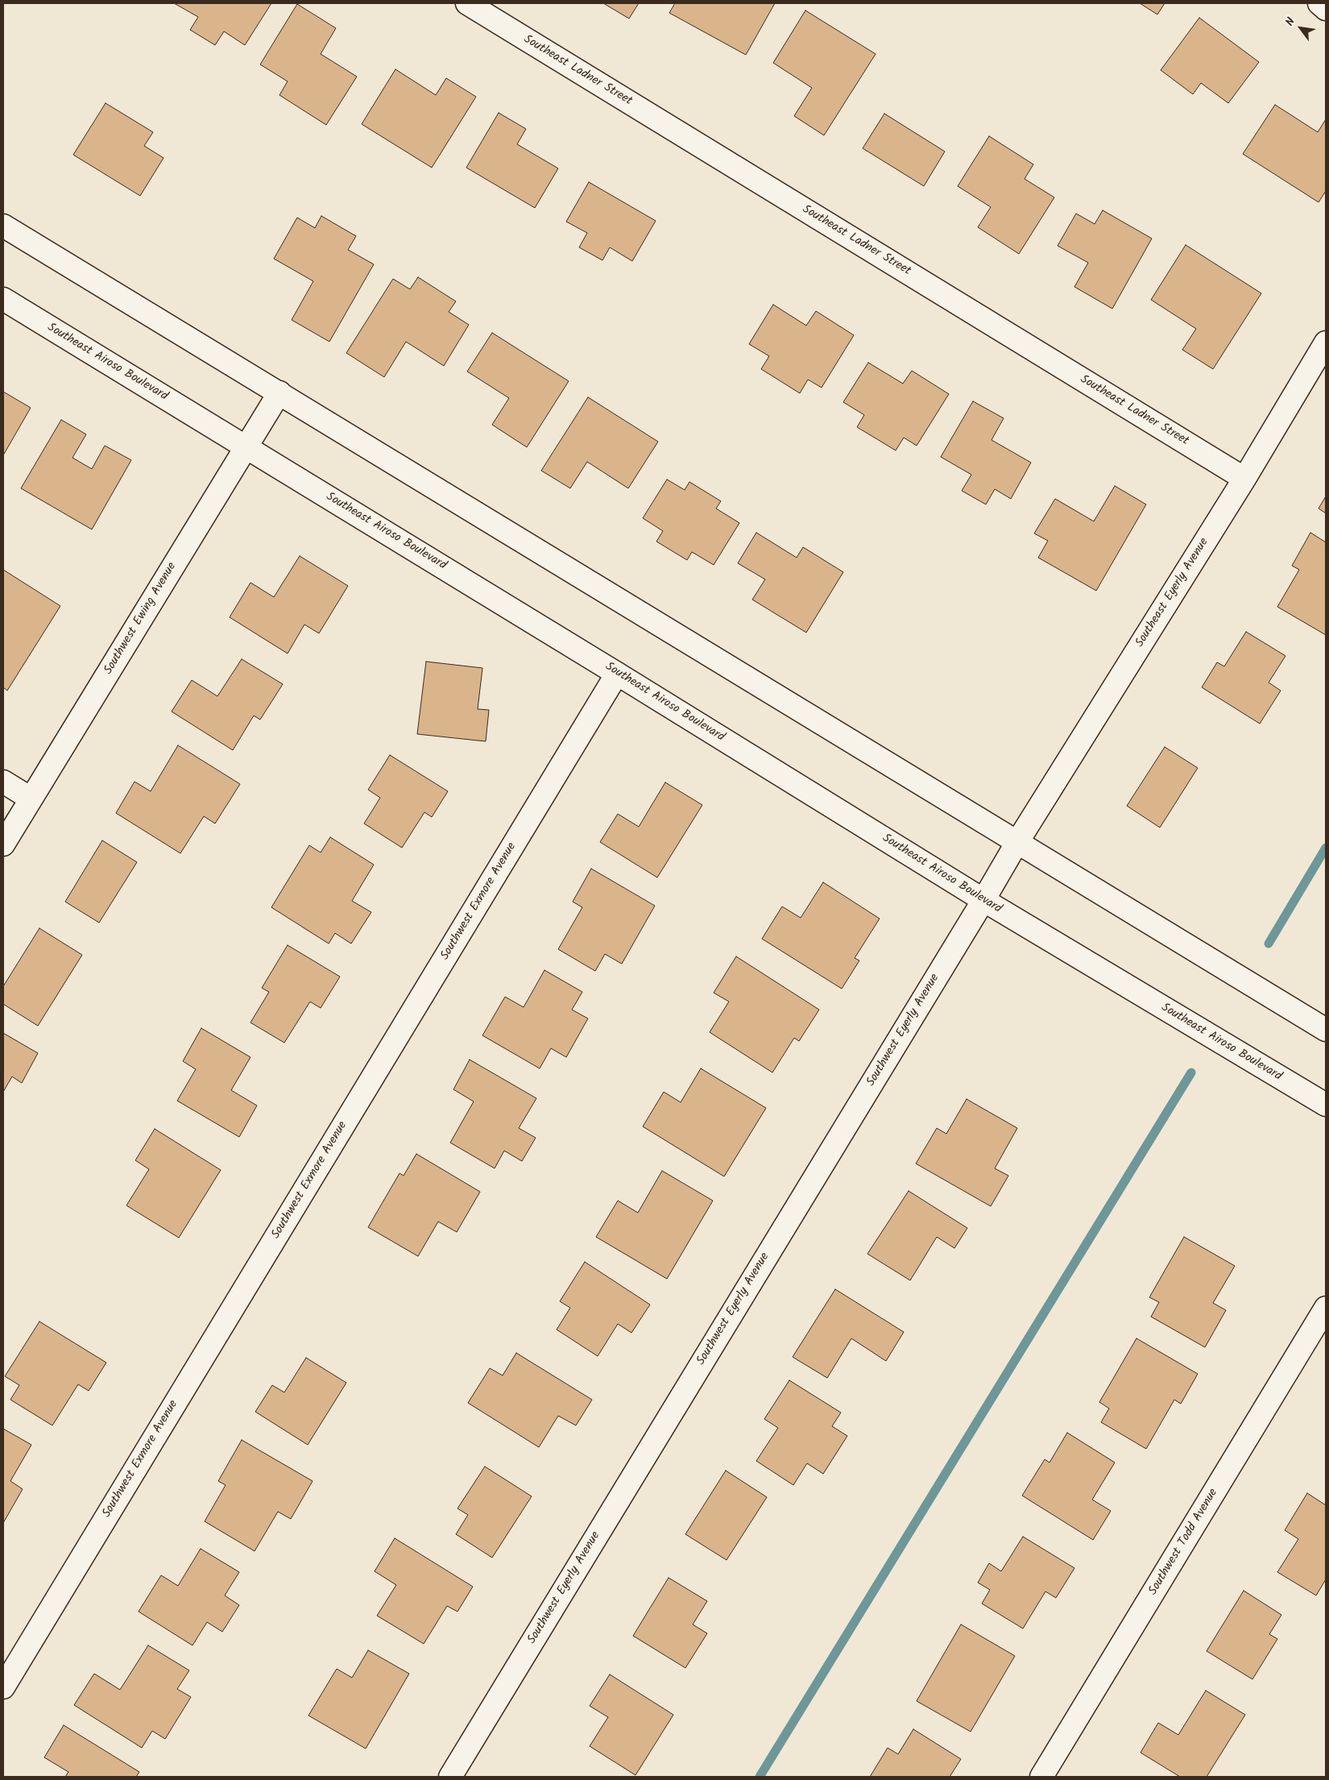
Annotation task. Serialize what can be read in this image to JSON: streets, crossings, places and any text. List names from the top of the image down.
{
  "streets": {
    "street": [
      "Southeast Ladner Street",
      "Southeast Airoso Boulevard",
      "Southeast Eyerly Avenue",
      "Southwest Ewing Avenue",
      "Southwest Exmore Avenue",
      "Southwest Eyerly Avenue",
      "Southwest Todd Avenue"
    ]
  },
  "crossings": [
    ["Southeast Ladner Street", "Southeast Eyerly Avenue"],
    ["Southeast Airoso Boulevard", "Southwest Ewing Avenue"],
    ["Southeast Airoso Boulevard", "Southwest Exmore Avenue"],
    ["Southeast Airoso Boulevard", "Southwest Eyerly Avenue"],
    ["Southeast Eyerly Avenue", "Southwest Eyerly Avenue"]
  ],
  "north": "top left"
}
